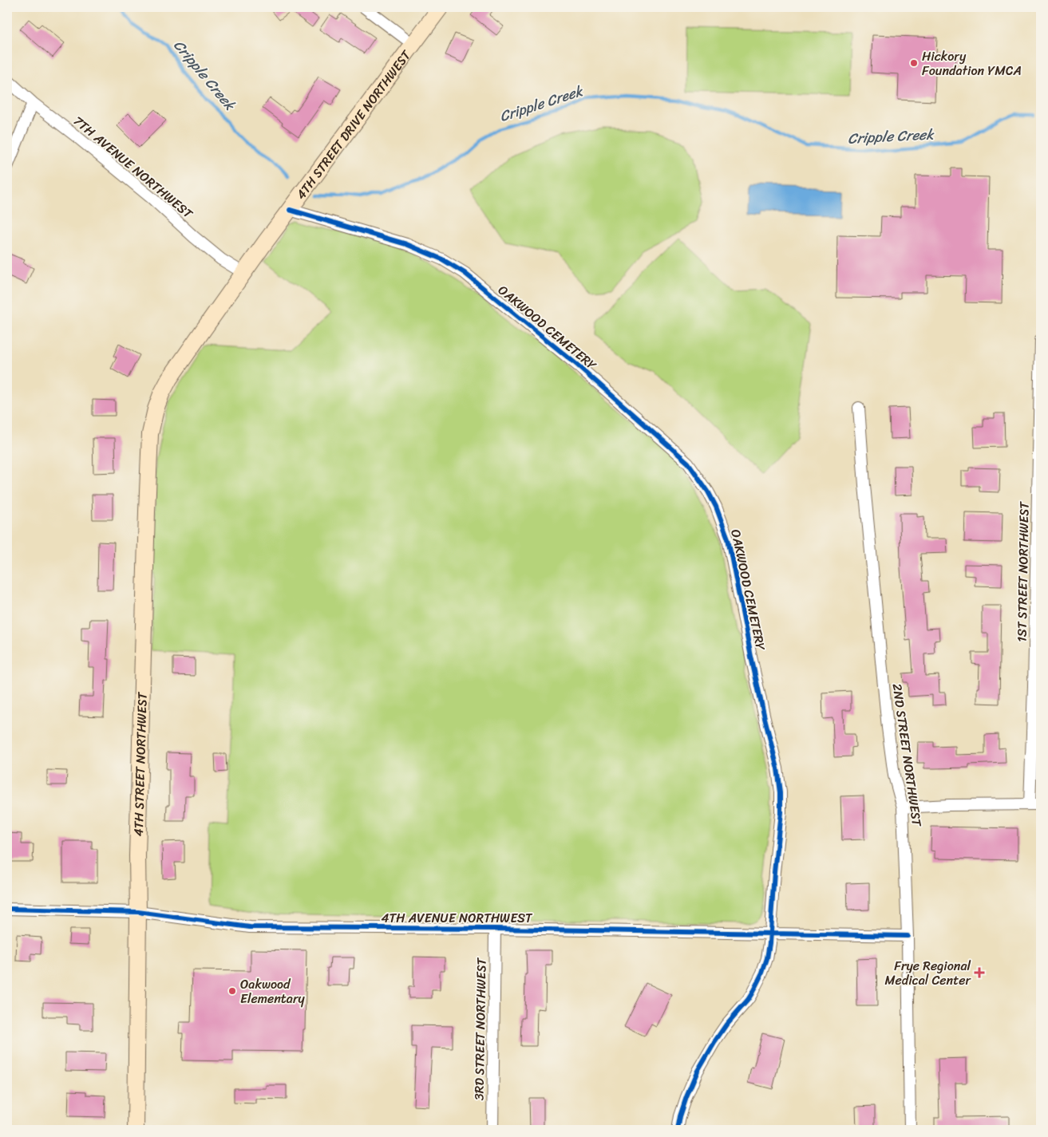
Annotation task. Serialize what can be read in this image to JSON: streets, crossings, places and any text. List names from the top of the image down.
{
  "streets": {
    "main road": ["4TH STREET DRIVE NORTHWEST", "4TH STREET NORTHWEST"],
    "street": [
      "7TH AVENUE NORTHWEST",
      "OAKWOOD CEMETERY",
      "1ST STREET NORTHWEST",
      "2ND STREET NORTHWEST",
      "4TH AVENUE NORTHWEST",
      "3RD STREET NORTHWEST"
    ]
  },
  "crossings": [
    ["4TH STREET DRIVE NORTHWEST", "7TH AVENUE NORTHWEST"],
    ["4TH STREET DRIVE NORTHWEST", "OAKWOOD CEMETERY"],
    ["4TH STREET DRIVE NORTHWEST", "4TH STREET NORTHWEST"],
    ["OAKWOOD CEMETERY", "4TH AVENUE NORTHWEST"],
    ["2ND STREET NORTHWEST", "4TH AVENUE NORTHWEST"],
    ["4TH STREET NORTHWEST", "4TH AVENUE NORTHWEST"],
    ["4TH AVENUE NORTHWEST", "3RD STREET NORTHWEST"]
  ],
  "water": ["Cripple Creek"],
  "places": {
    "other": ["Hickory Foundation YMCA", "Oakwood Elementary"],
    "health": ["Frye Regional Medical Center"]
  }
}
